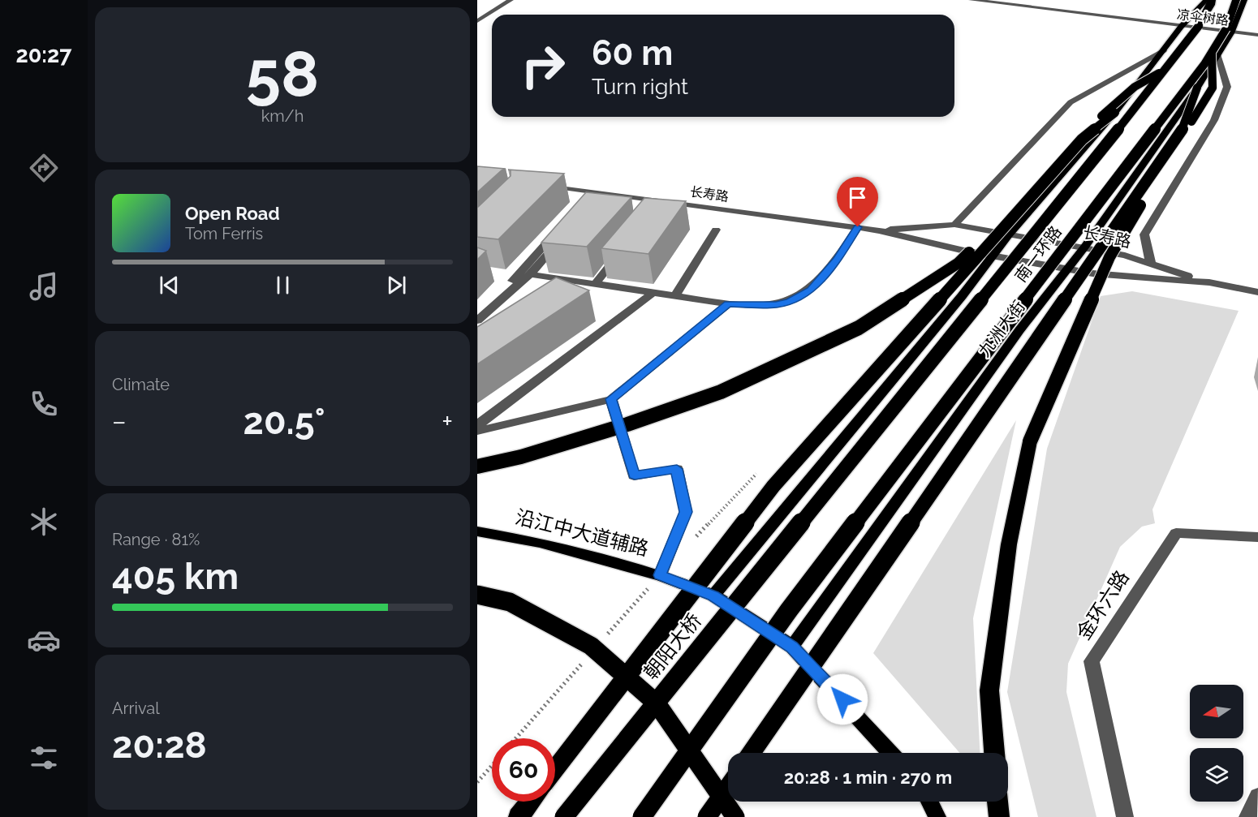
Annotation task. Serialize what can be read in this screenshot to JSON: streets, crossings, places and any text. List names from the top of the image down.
{
  "streets": {
    "highway": ["南一环路", "朝阳大桥"],
    "main road": ["九洲大街", "沿江中大道辅路"],
    "street": ["凉伞树路", "长寿路", "金环六路"]
  },
  "crossings": [
    ["凉伞树路", "九洲大街"],
    ["长寿路", "九洲大街"],
    ["南一环路", "九洲大街"],
    ["南一环路", "朝阳大桥"],
    ["九洲大街", "沿江中大道辅路"]
  ],
  "north": "left",
  "page": {
    "tabs": "20:27",
    "tile": [
      ["58", "km/h"],
      "Climate",
      ["Range · 81%", "405 km"],
      ["Arrival", "20:28"]
    ],
    "turn": ["60 m", "Turn right"],
    "song": ["Open Road", "Tom Ferris"],
    "heat": ["−", "20.5°", "+"],
    "limit": "60",
    "trip": "20:28 · 1 min · 270 m"
  }
}
